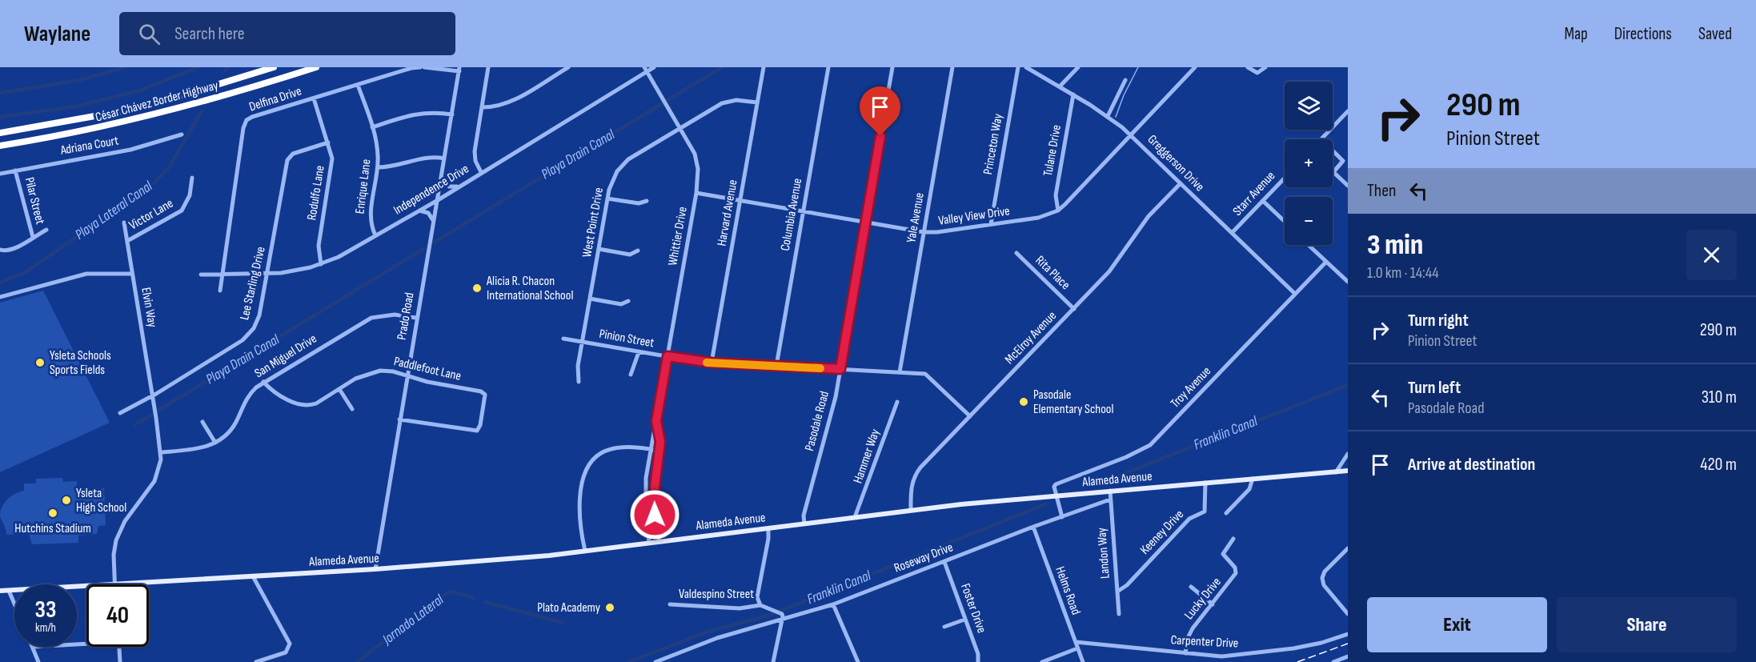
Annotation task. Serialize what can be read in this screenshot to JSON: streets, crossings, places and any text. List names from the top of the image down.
{
  "streets": {
    "highway": ["César Chávez Border Highway"],
    "main road": ["Alameda Avenue"],
    "street": [
      "Delfina Drive",
      "Princeton Way",
      "Adriana Court",
      "Tulane Drive",
      "Greggerson Drive",
      "Enrique Lane",
      "Independence Drive",
      "Rodulfo Lane",
      "Starr Avenue",
      "Pilar Street",
      "Harvard Avenue",
      "Victor Lane",
      "Columbia Avenue",
      "Valley View Drive",
      "Yale Avenue",
      "West Point Drive",
      "Whittier Drive",
      "Rita Place",
      "Lee Starling Drive",
      "Elvin Way",
      "Prado Road",
      "McElroy Avenue",
      "Pinion Street",
      "San Miguel Drive",
      "Paddlefoot Lane",
      "Troy Avenue",
      "Pasodale Road",
      "Hammer Way",
      "Keeney Drive",
      "Landon Way",
      "Roseway Drive",
      "Helms Road",
      "Valdespino Street",
      "Lucky Drive",
      "Foster Drive",
      "Carpenter Drive"
    ]
  },
  "crossings": [
    ["Delfina Drive", "Enrique Lane"],
    ["Delfina Drive", "Independence Drive"],
    ["Delfina Drive", "Rodulfo Lane"],
    ["Delfina Drive", "Prado Road"],
    ["Princeton Way", "Valley View Drive"],
    ["Adriana Court", "Pilar Street"],
    ["Tulane Drive", "Greggerson Drive"],
    ["Tulane Drive", "Valley View Drive"],
    ["Greggerson Drive", "Starr Avenue"],
    ["Greggerson Drive", "Valley View Drive"],
    ["Greggerson Drive", "McElroy Avenue"],
    ["Greggerson Drive", "Troy Avenue"],
    ["Enrique Lane", "Independence Drive"],
    ["Independence Drive", "Rodulfo Lane"],
    ["Independence Drive", "Whittier Drive"],
    ["Independence Drive", "Lee Starling Drive"],
    ["Independence Drive", "Prado Road"],
    ["Rodulfo Lane", "Lee Starling Drive"],
    ["Harvard Avenue", "Valley View Drive"],
    ["Harvard Avenue", "West Point Drive"],
    ["Harvard Avenue", "Pinion Street"],
    ["Victor Lane", "Elvin Way"],
    ["Columbia Avenue", "Valley View Drive"],
    ["Columbia Avenue", "Pinion Street"],
    ["Valley View Drive", "Yale Avenue"],
    ["Valley View Drive", "Whittier Drive"],
    ["Valley View Drive", "Pasodale Road"],
    ["Yale Avenue", "Pinion Street"],
    ["West Point Drive", "Whittier Drive"],
    ["West Point Drive", "Pinion Street"],
    ["Whittier Drive", "Pinion Street"],
    ["Whittier Drive", "Alameda Avenue"],
    ["Rita Place", "McElroy Avenue"],
    ["Lee Starling Drive", "Elvin Way"],
    ["Elvin Way", "San Miguel Drive"],
    ["Elvin Way", "Alameda Avenue"],
    ["Prado Road", "San Miguel Drive"],
    ["Prado Road", "Paddlefoot Lane"],
    ["Prado Road", "Alameda Avenue"],
    ["McElroy Avenue", "Pinion Street"],
    ["McElroy Avenue", "Alameda Avenue"],
    ["Pinion Street", "Pasodale Road"],
    ["San Miguel Drive", "Paddlefoot Lane"],
    ["Troy Avenue", "Alameda Avenue"],
    ["Pasodale Road", "Alameda Avenue"],
    ["Hammer Way", "Alameda Avenue"],
    ["Alameda Avenue", "Keeney Drive"],
    ["Alameda Avenue", "Landon Way"],
    ["Keeney Drive", "Landon Way"],
    ["Landon Way", "Roseway Drive"],
    ["Roseway Drive", "Helms Road"],
    ["Roseway Drive", "Valdespino Street"],
    ["Roseway Drive", "Foster Drive"],
    ["Helms Road", "Carpenter Drive"],
    ["Lucky Drive", "Carpenter Drive"]
  ],
  "water": [
    "Playa Drain Canal",
    "Playa Lateral Canal",
    "Franklin Canal",
    "Jornado Lateral"
  ],
  "places": [
    "Alicia R. Chacon International School",
    "Ysleta Schools Sports Fields",
    "Pasodale Elementary School",
    "Ysleta High School",
    "Hutchins Stadium",
    "Plato Academy"
  ],
  "page": {
    "header": "Waylane",
    "search": "Search here",
    "nav": ["Map", "Directions", "Saved"],
    "turn": ["290 m", "Pinion Street"],
    "map_buttons": ["+", "−"],
    "then": "Then",
    "heading": ["3 min", "1.0 km · 14:44"],
    "list": [
      {
        "name": "Turn right",
        "note": "Pinion Street",
        "value": "290 m"
      },
      {
        "name": "Turn left",
        "note": "Pasodale Road",
        "value": "310 m"
      },
      {
        "name": "Arrive at destination",
        "value": "420 m"
      }
    ],
    "speed": "33 km/h",
    "limit": "40",
    "buttons": ["Exit", "Share"]
  }
}
